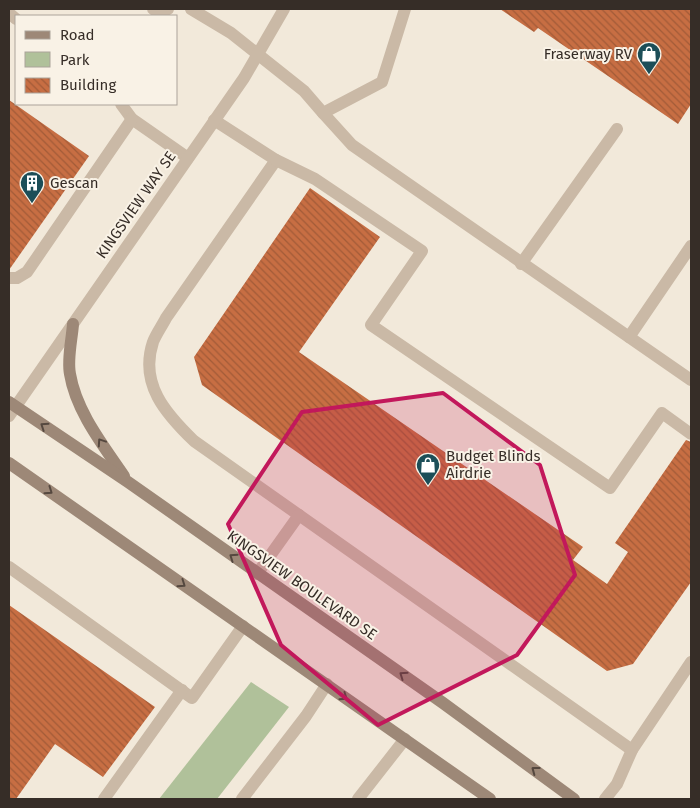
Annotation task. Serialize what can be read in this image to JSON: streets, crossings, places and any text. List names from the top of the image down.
{
  "streets": {
    "main road": ["KINGSVIEW BOULEVARD SE"],
    "street": ["KINGSVIEW WAY SE"]
  },
  "crossings": [
    ["KINGSVIEW WAY SE", "KINGSVIEW BOULEVARD SE"]
  ],
  "places": {
    "shop": ["Fraserway RV", "Budget Blinds Airdrie"],
    "building": ["Gescan"]
  },
  "legend": ["Road", "Park", "Building"]
}
